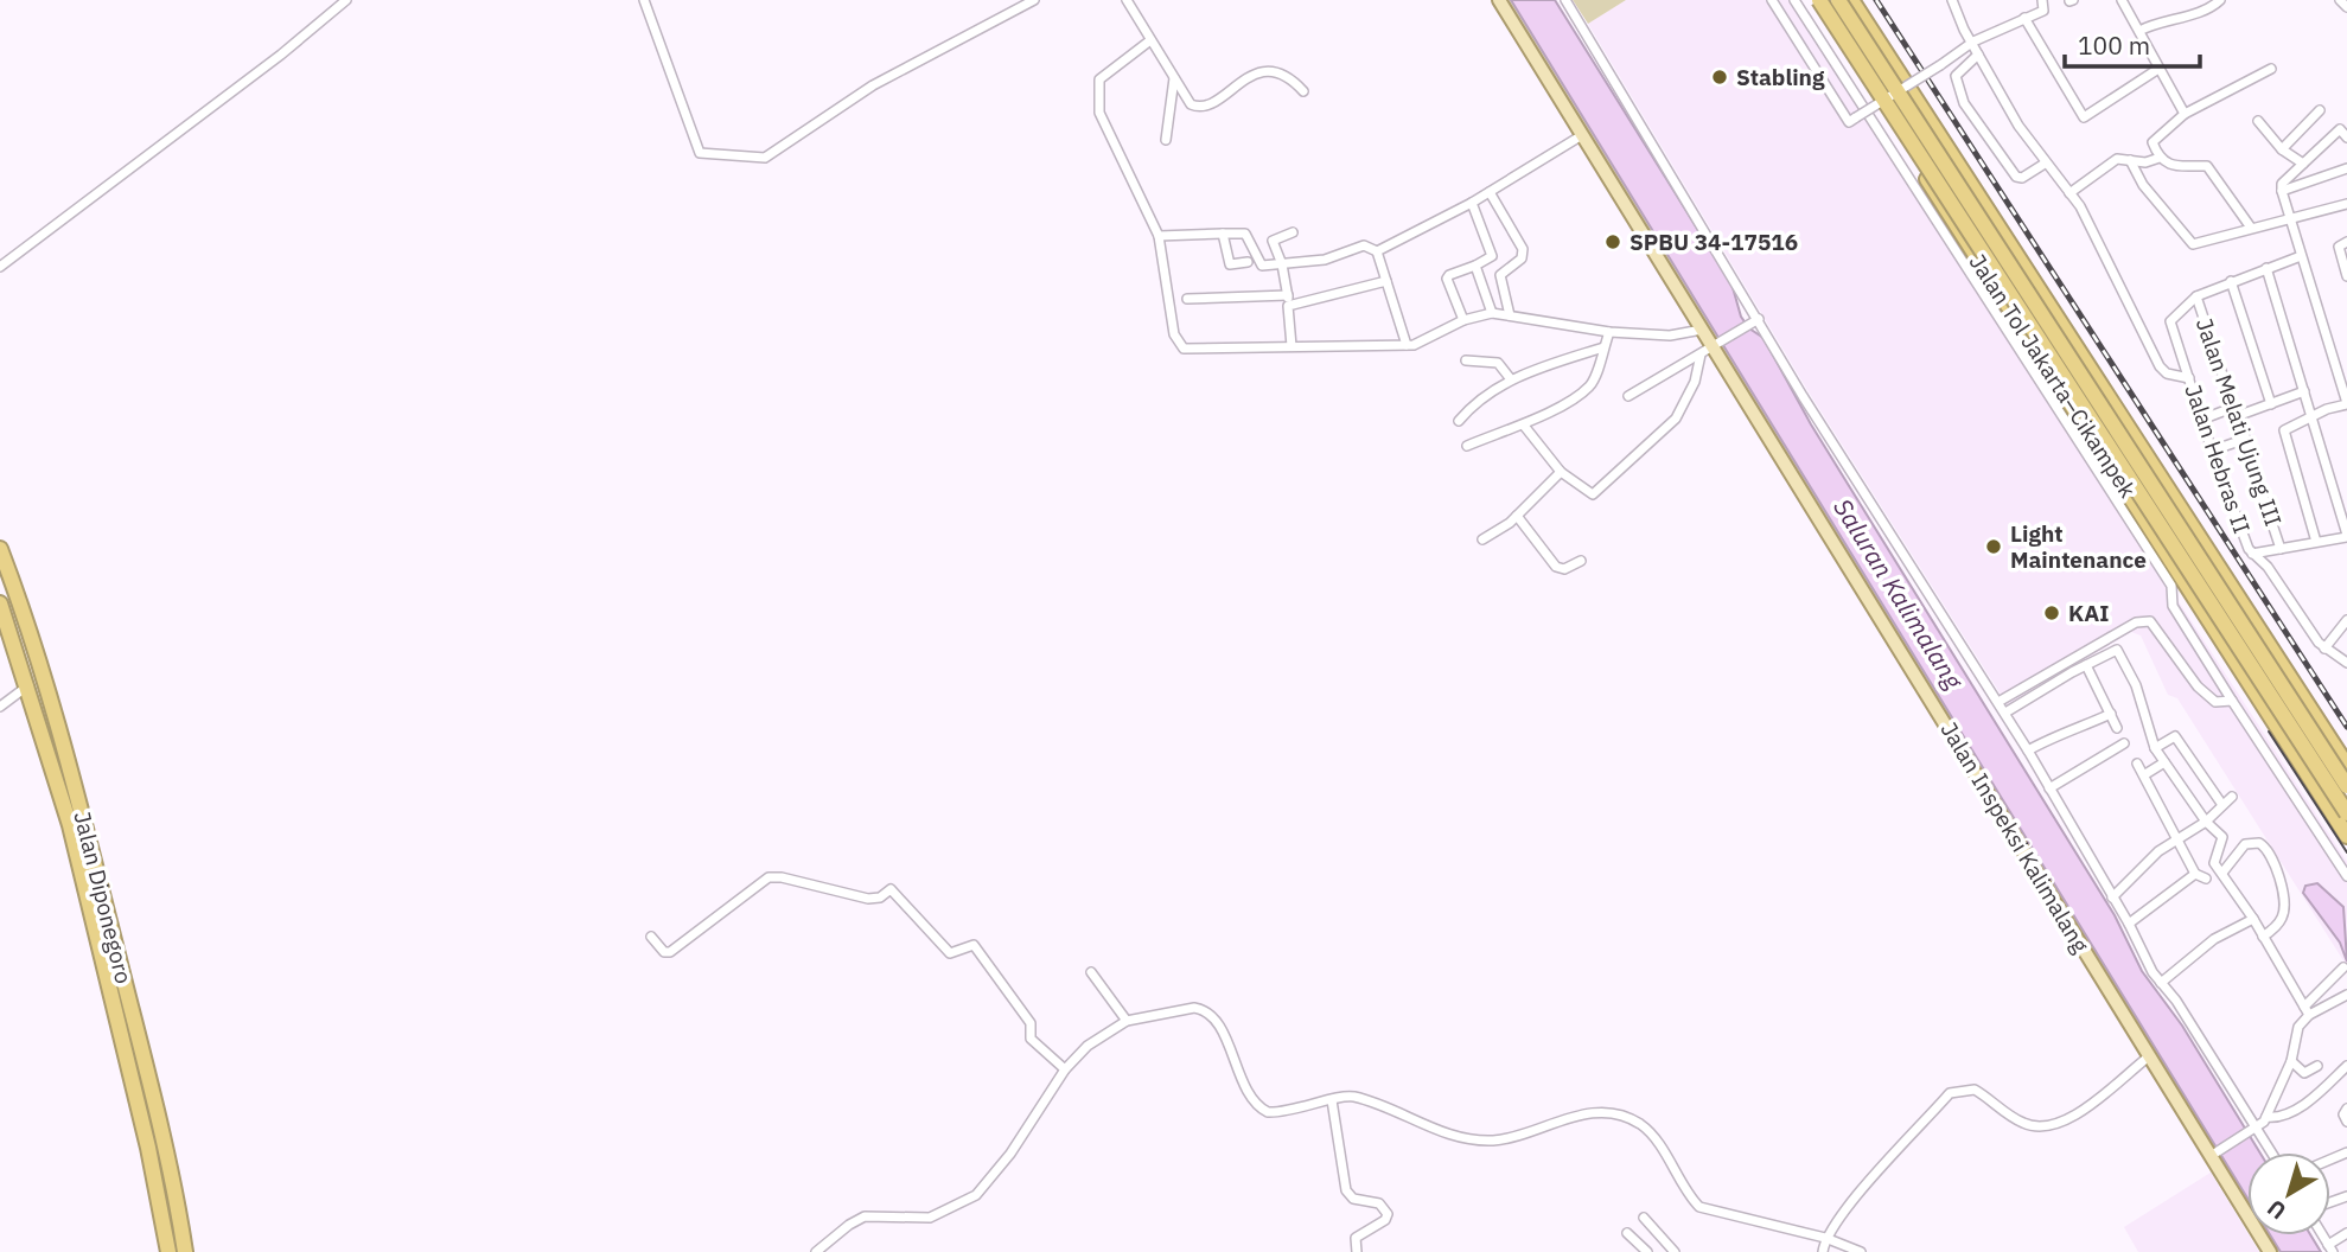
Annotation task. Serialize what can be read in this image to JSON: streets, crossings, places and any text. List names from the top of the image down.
{
  "streets": {
    "highway": ["Jalan Tol Jakarta–Cikampek", "Jalan Diponegoro"],
    "main road": ["Jalan Inspeksi Kalimalang"],
    "street": ["Jalan Melati Ujung III", "Jalan Hebras II"]
  },
  "crossings": [
    ["Jalan Melati Ujung III", "Jalan Hebras II"]
  ],
  "water": ["Saluran Kalimalang"],
  "places": [
    "Stabling",
    "SPBU 34-17516",
    "Light Maintenance",
    "KAI"
  ],
  "scale_bar": "100 m",
  "north": "bottom left"
}
